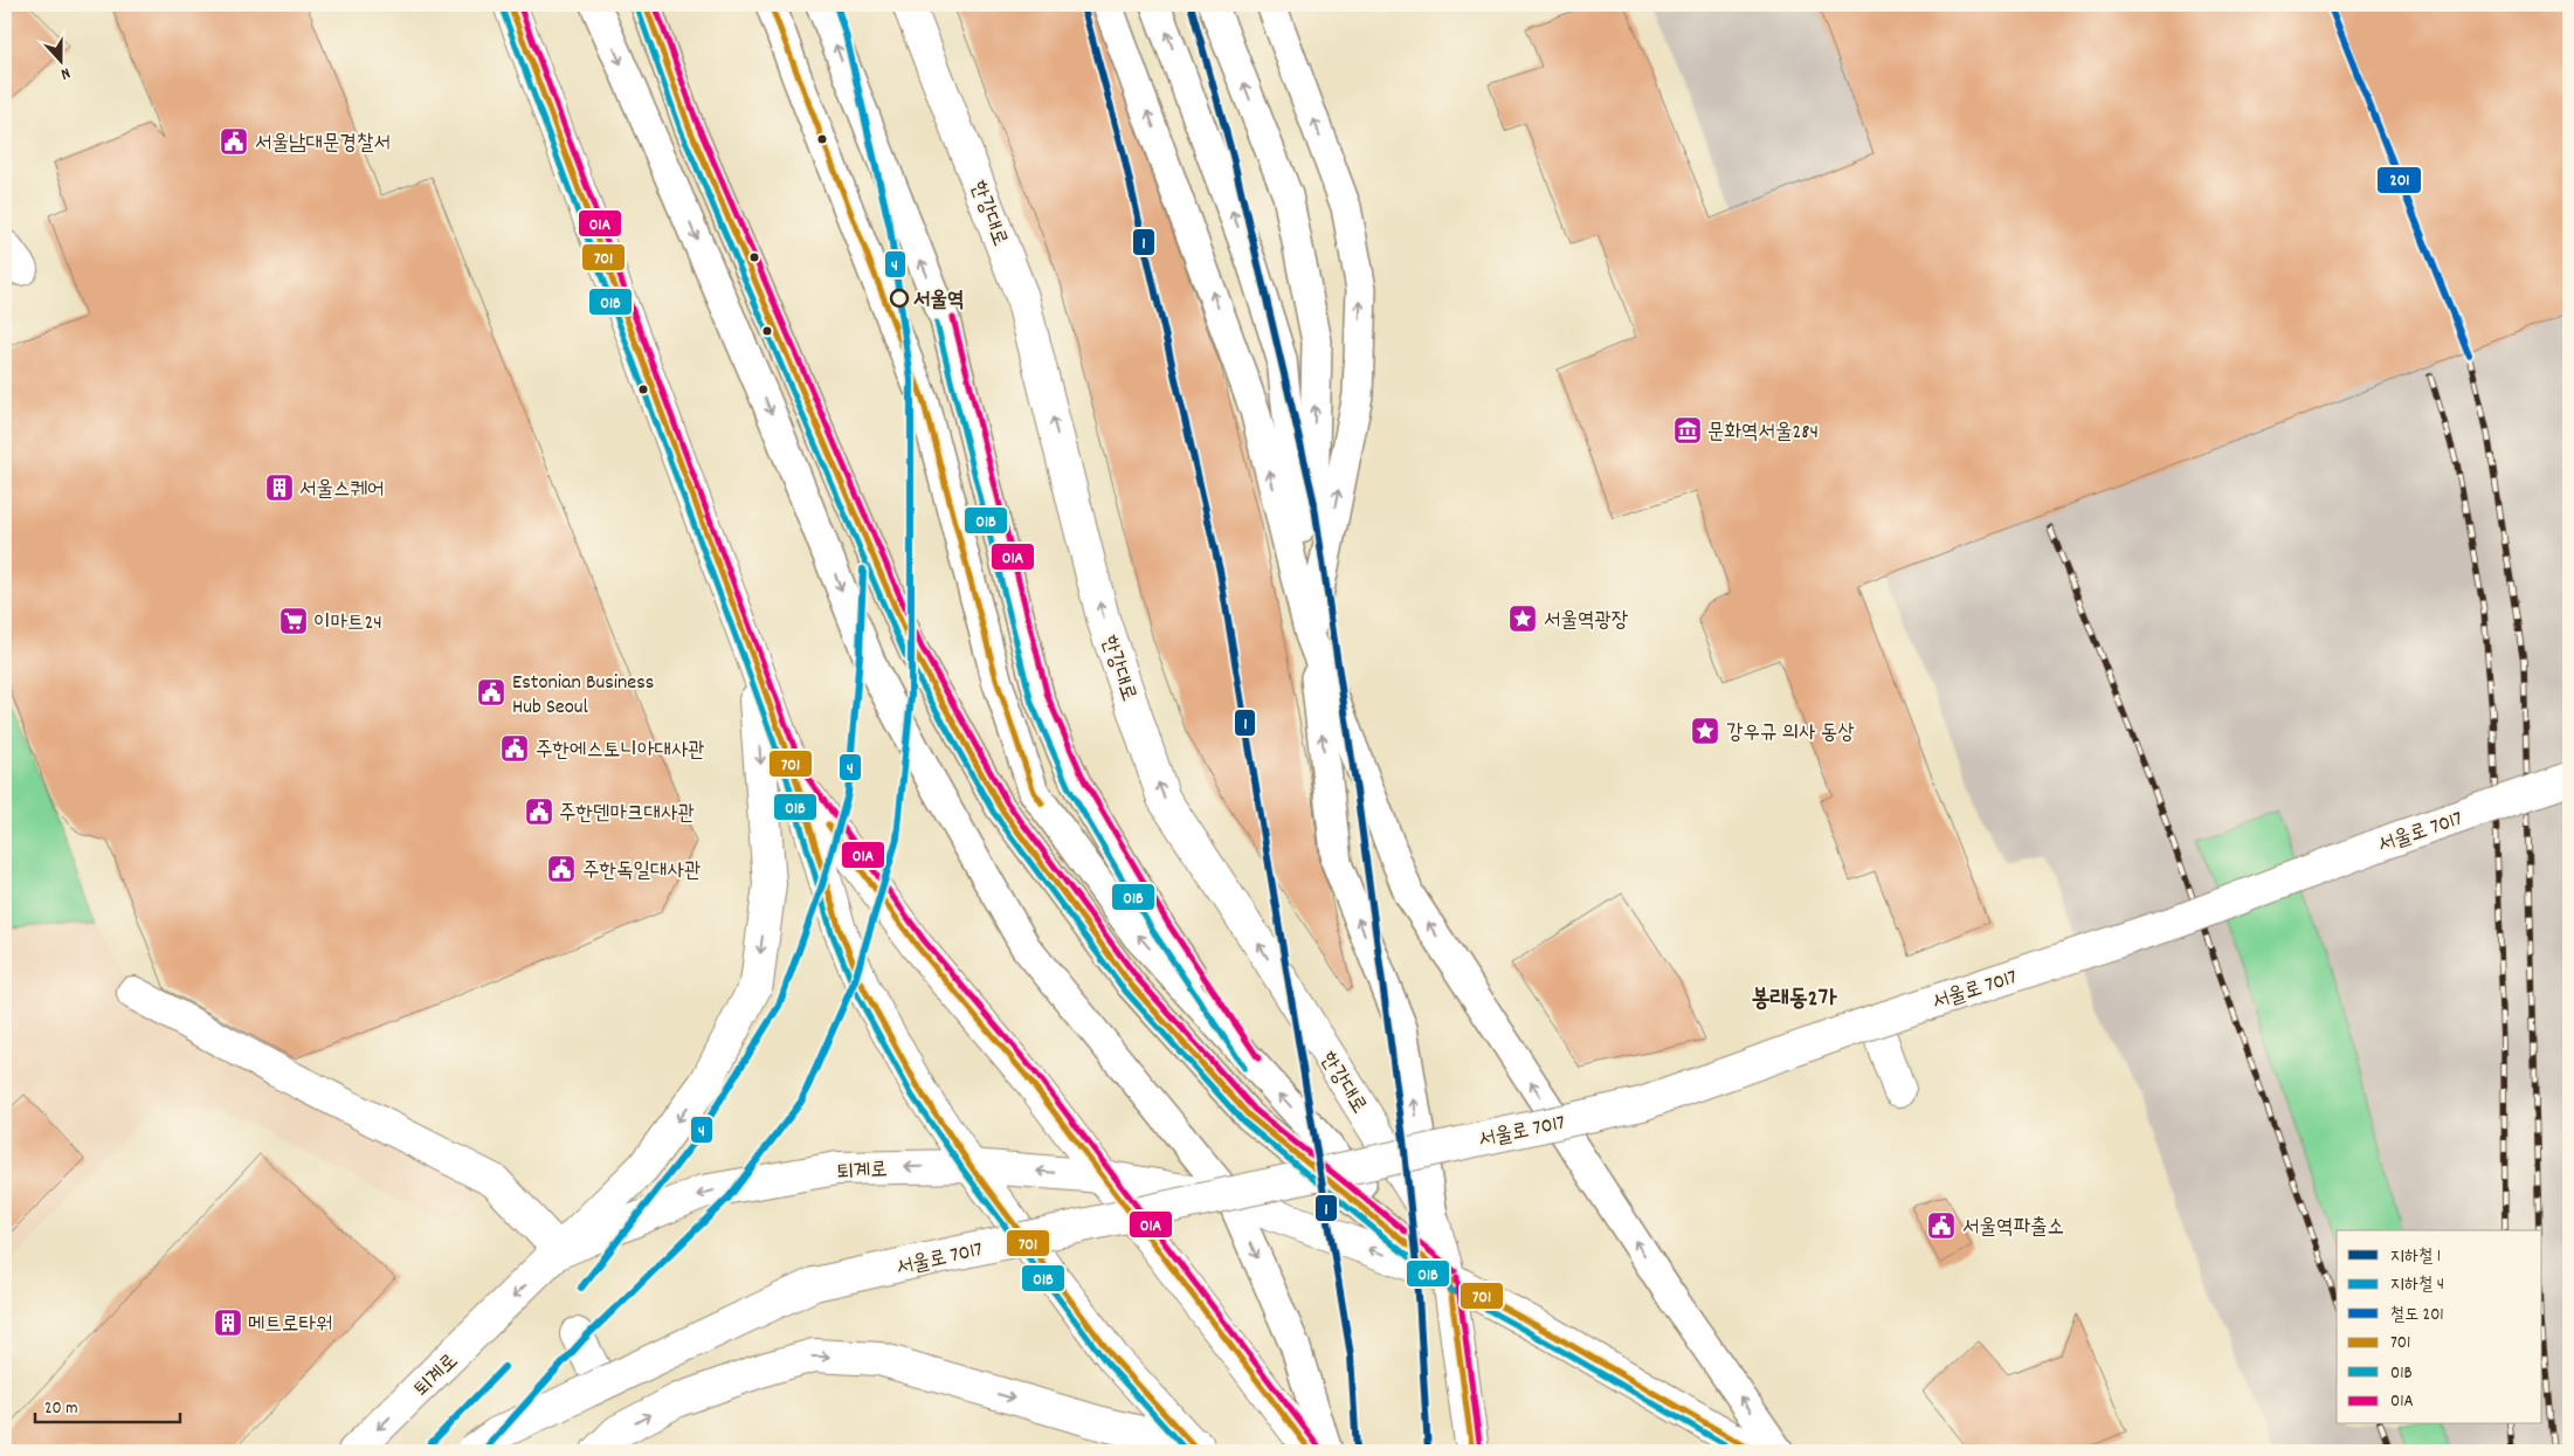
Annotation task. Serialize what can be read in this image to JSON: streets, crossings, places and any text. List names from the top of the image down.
{
  "streets": {
    "main road": ["한강대로", "서울로 7017", "퇴계로"]
  },
  "crossings": [
    ["한강대로", "퇴계로"]
  ],
  "districts": ["봉래동2가"],
  "places": {
    "public building": [
      "서울남대문경찰서",
      "Estonian Business Hub Seoul",
      "주한에스토니아대사관",
      "주한덴마크대사관",
      "주한독일대사관",
      "서울역파출소"
    ],
    "other": ["서울역"],
    "museum": ["문화역서울284"],
    "building": ["서울스퀘어", "메트로타워"],
    "place": ["서울역광장", "강우규 의사 동상"],
    "supermarket": ["이마트24"]
  },
  "lines": [
    "metro line 1",
    "metro line 4",
    "rail line 201",
    "transit line 701",
    "transit line 01A",
    "transit line 01B"
  ],
  "legend": [
    "지하철 1",
    "지하철 4",
    "철도 201",
    "701",
    "01B",
    "01A"
  ],
  "scale_bar": "20 m",
  "north": "bottom"
}
